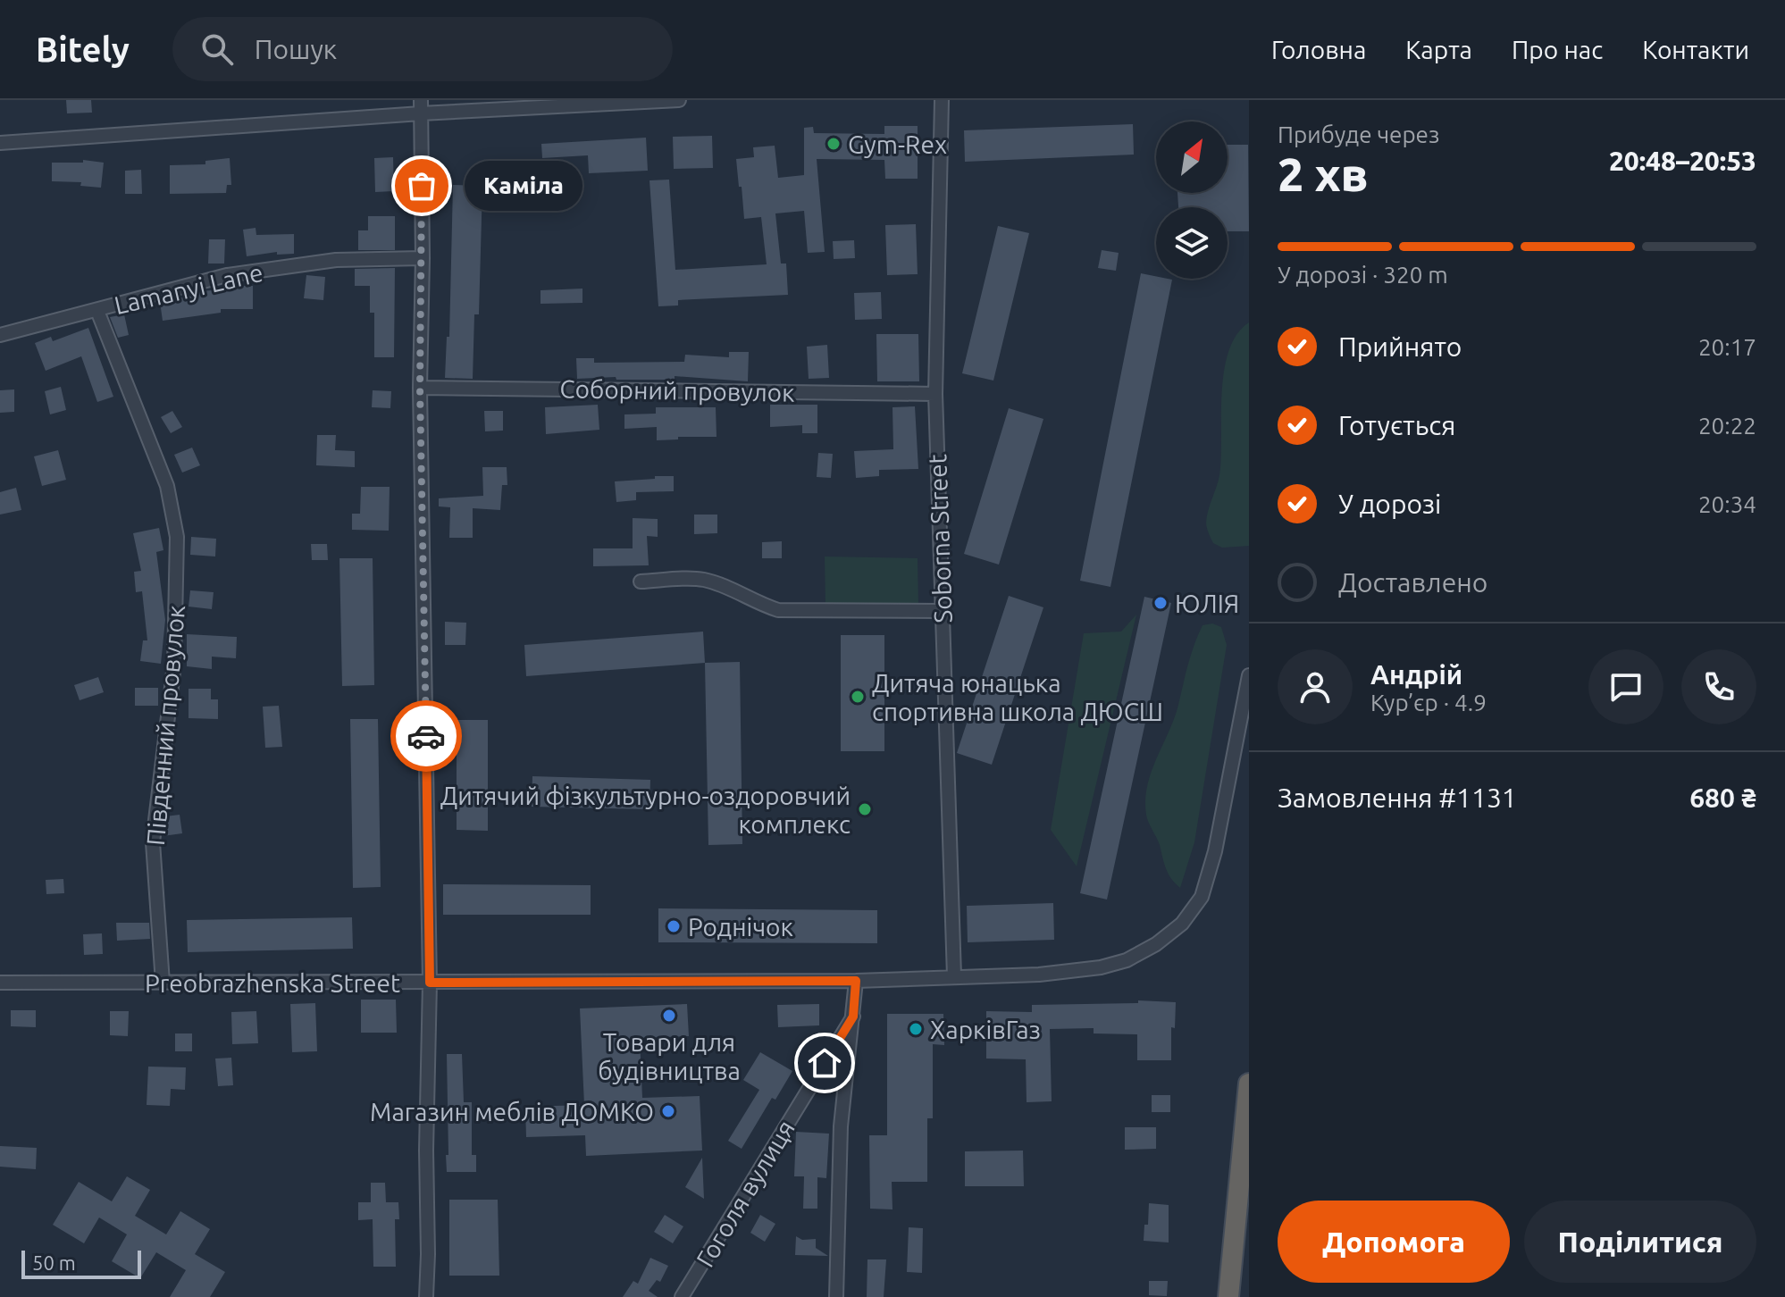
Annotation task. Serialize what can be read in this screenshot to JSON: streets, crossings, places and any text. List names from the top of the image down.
{
  "streets": {
    "street": [
      "Lamanyi Lane",
      "Соборний провулок",
      "Soborna Street",
      "Південний провулок",
      "Preobrazhenska Street",
      "Гоголя вулиця"
    ]
  },
  "crossings": [
    ["Lamanyi Lane", "Південний провулок"],
    ["Соборний провулок", "Soborna Street"],
    ["Soborna Street", "Preobrazhenska Street"],
    ["Південний провулок", "Preobrazhenska Street"]
  ],
  "places": [
    "Gym-Rex",
    "Каміла",
    "ЮЛІЯ",
    "Дитяча юнацька спортивна школа ДЮСШ",
    "Дитячий фізкультурно-оздоровчий комплекс",
    "Роднічок",
    "Товари для будівництва",
    "ХарківГаз",
    "Магазин меблів ДОМКО"
  ],
  "scale_bar": "50 m",
  "north": "top right",
  "page": {
    "header": "Bitely",
    "search": "Пошук",
    "nav": [
      "Головна",
      "Карта",
      "Про нас",
      "Контакти"
    ],
    "heading": ["2 хв", "Прибуде через", "20:48–20:53"],
    "panel": [
      "Андрій",
      "Кур’єр · 4.9",
      "Замовлення #1131",
      "680 ₴"
    ],
    "bubble": "Каміла",
    "bar": "У дорозі · 320 m",
    "list": [
      ["Прийнято", "20:17"],
      ["Готується", "20:22"],
      ["У дорозі", "20:34"],
      "Доставлено"
    ],
    "buttons": ["Допомога", "Поділитися"],
    "scale": "50 m"
  }
}
